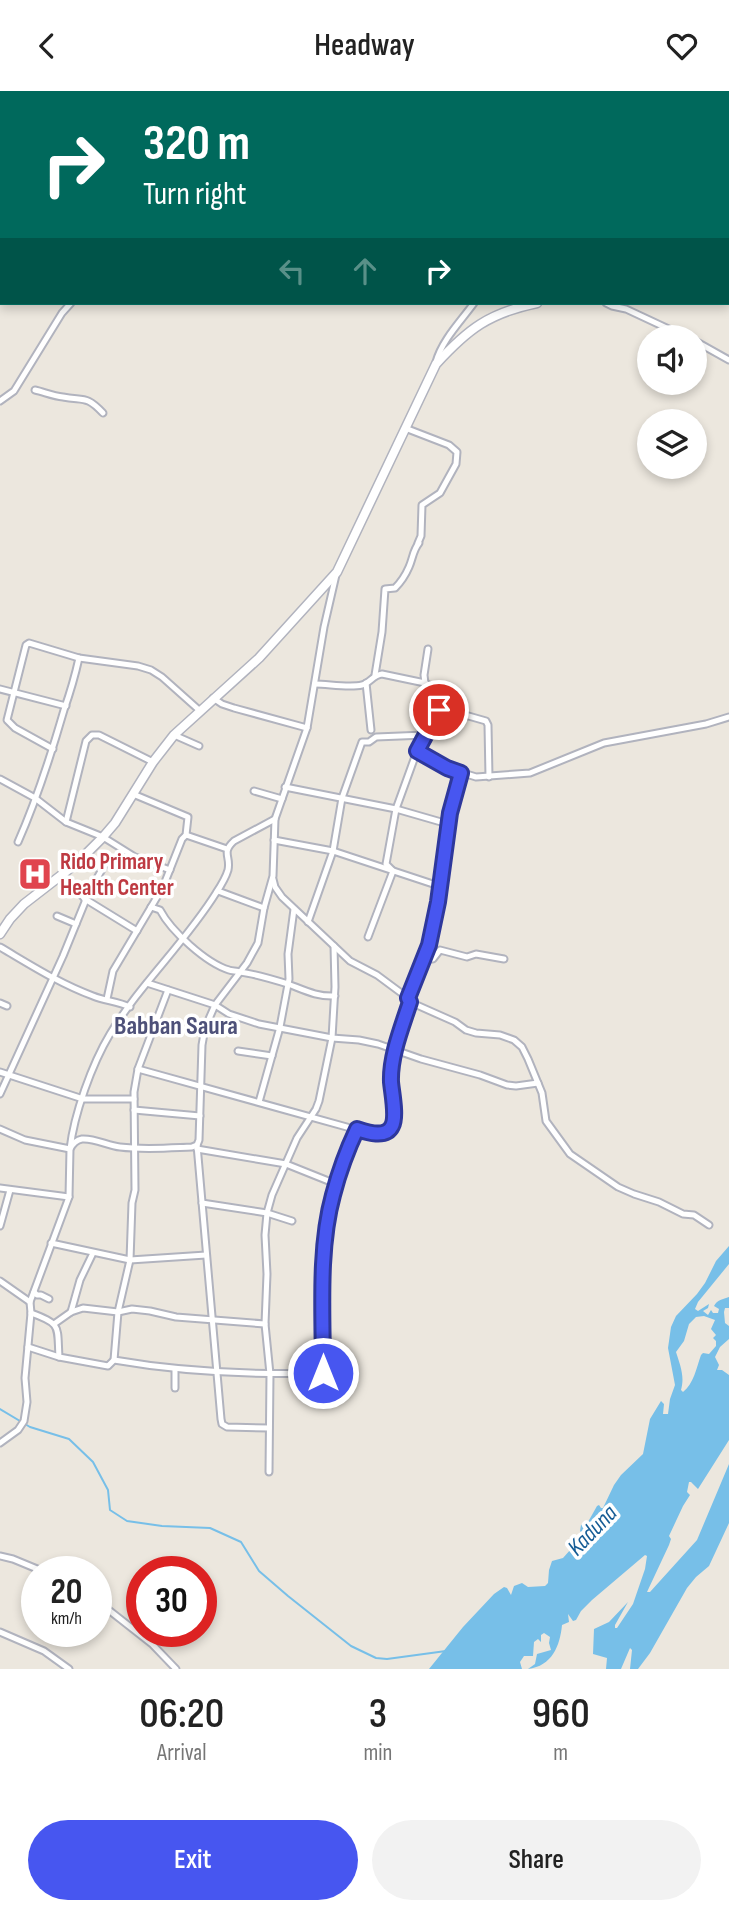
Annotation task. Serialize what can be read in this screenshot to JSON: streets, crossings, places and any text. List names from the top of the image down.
{
  "districts": ["Babban Saura"],
  "water": ["Kaduna"],
  "places": {
    "hospital": ["Rido Primary Health Center"]
  },
  "page": {
    "header": "Headway",
    "turn": ["320 m", "Turn right"],
    "speed": "20 km/h",
    "limit": "30",
    "eta": [
      "06:20",
      "Arrival",
      "3",
      "min",
      "960",
      "m"
    ],
    "buttons": ["Exit", "Share"]
  }
}
